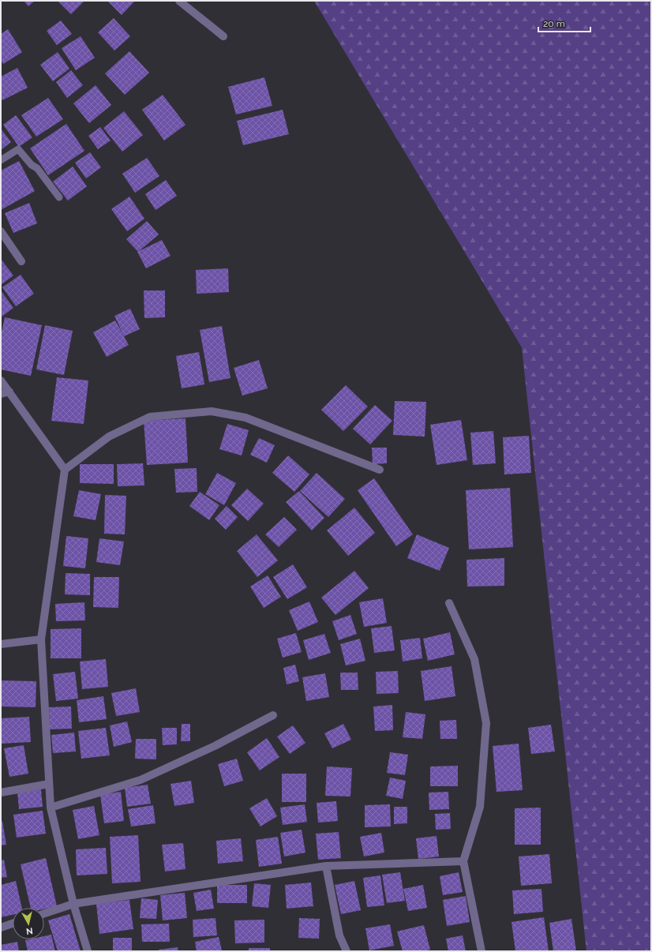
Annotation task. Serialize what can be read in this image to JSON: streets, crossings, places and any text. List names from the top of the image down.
{
  "scale_bar": "20 m",
  "north": "bottom"
}
